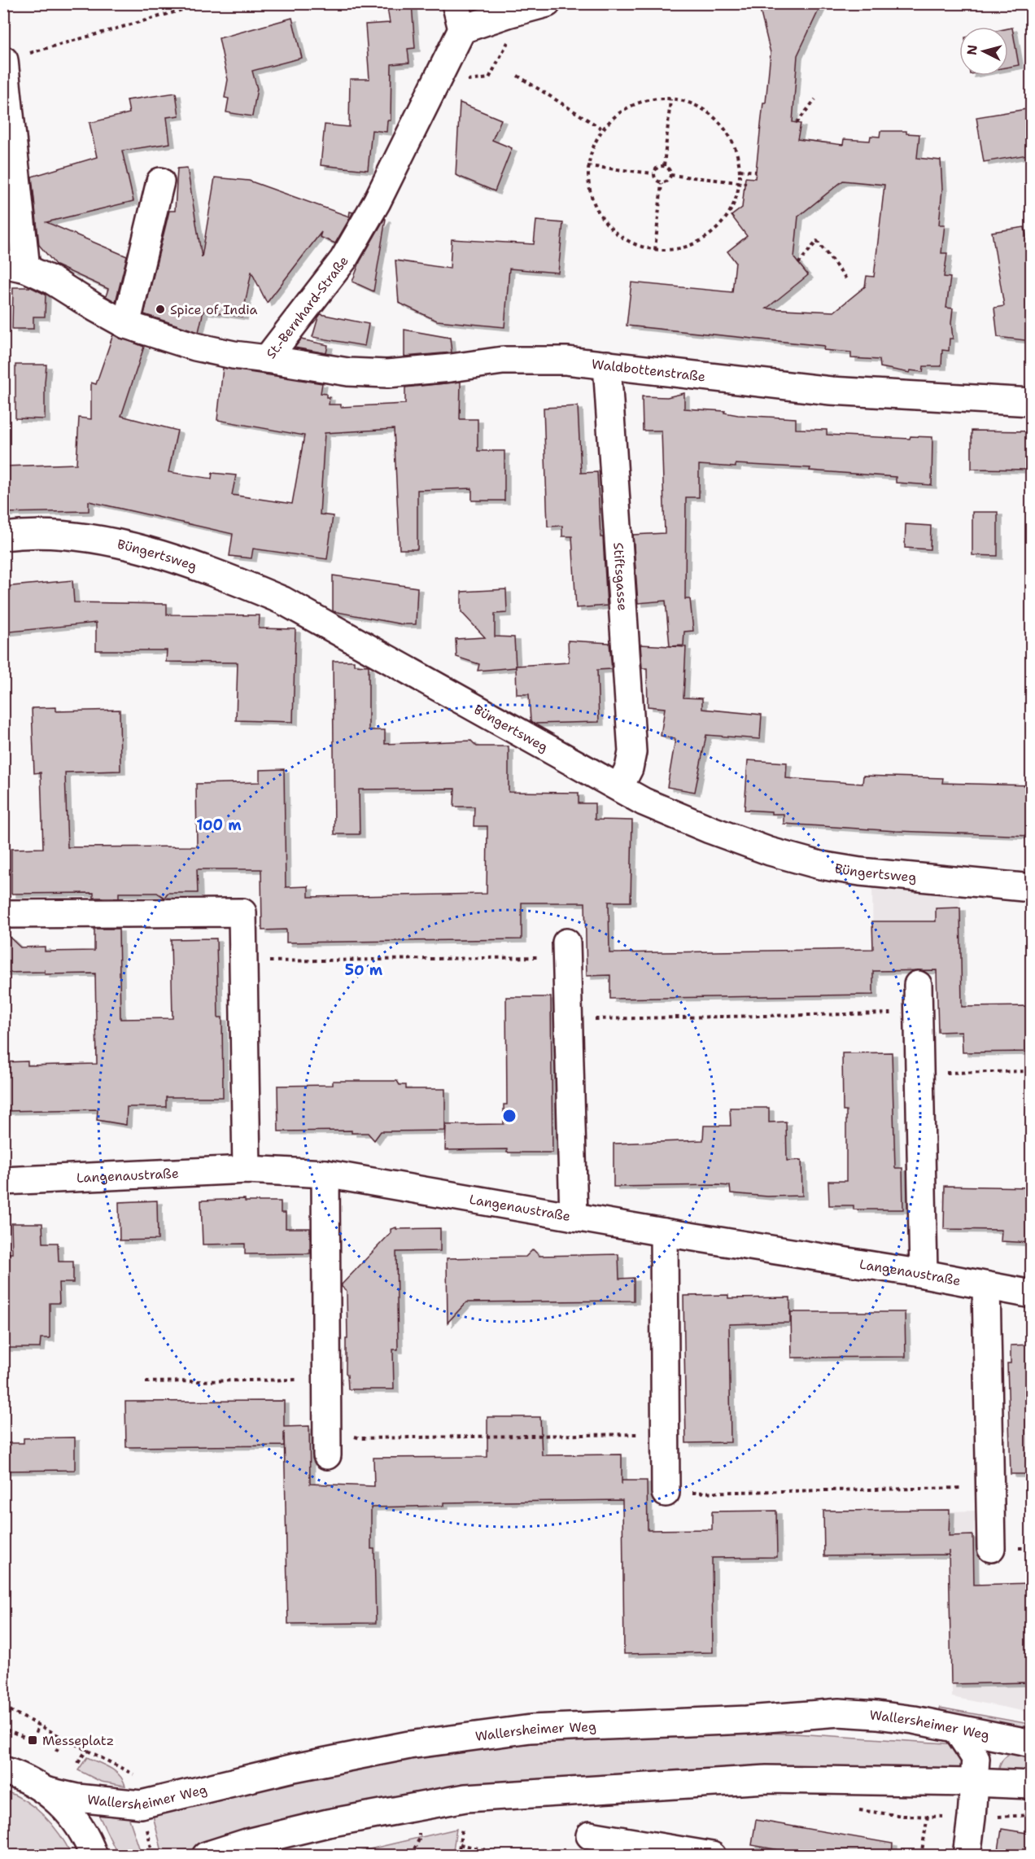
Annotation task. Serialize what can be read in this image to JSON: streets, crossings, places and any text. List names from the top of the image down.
{
  "streets": {
    "street": [
      "St.-Bernhard-Straße",
      "Waldbottenstraße",
      "Büngertsweg",
      "Stiftsgasse",
      "Langenaustraße",
      "Wallersheimer Weg"
    ]
  },
  "crossings": [
    ["St.-Bernhard-Straße", "Waldbottenstraße"],
    ["Waldbottenstraße", "Stiftsgasse"],
    ["Büngertsweg", "Stiftsgasse"]
  ],
  "places": {
    "other": ["Spice of India"],
    "transit": ["Messeplatz"]
  },
  "north": "left",
  "rings": ["100 m", "50 m"]
}
